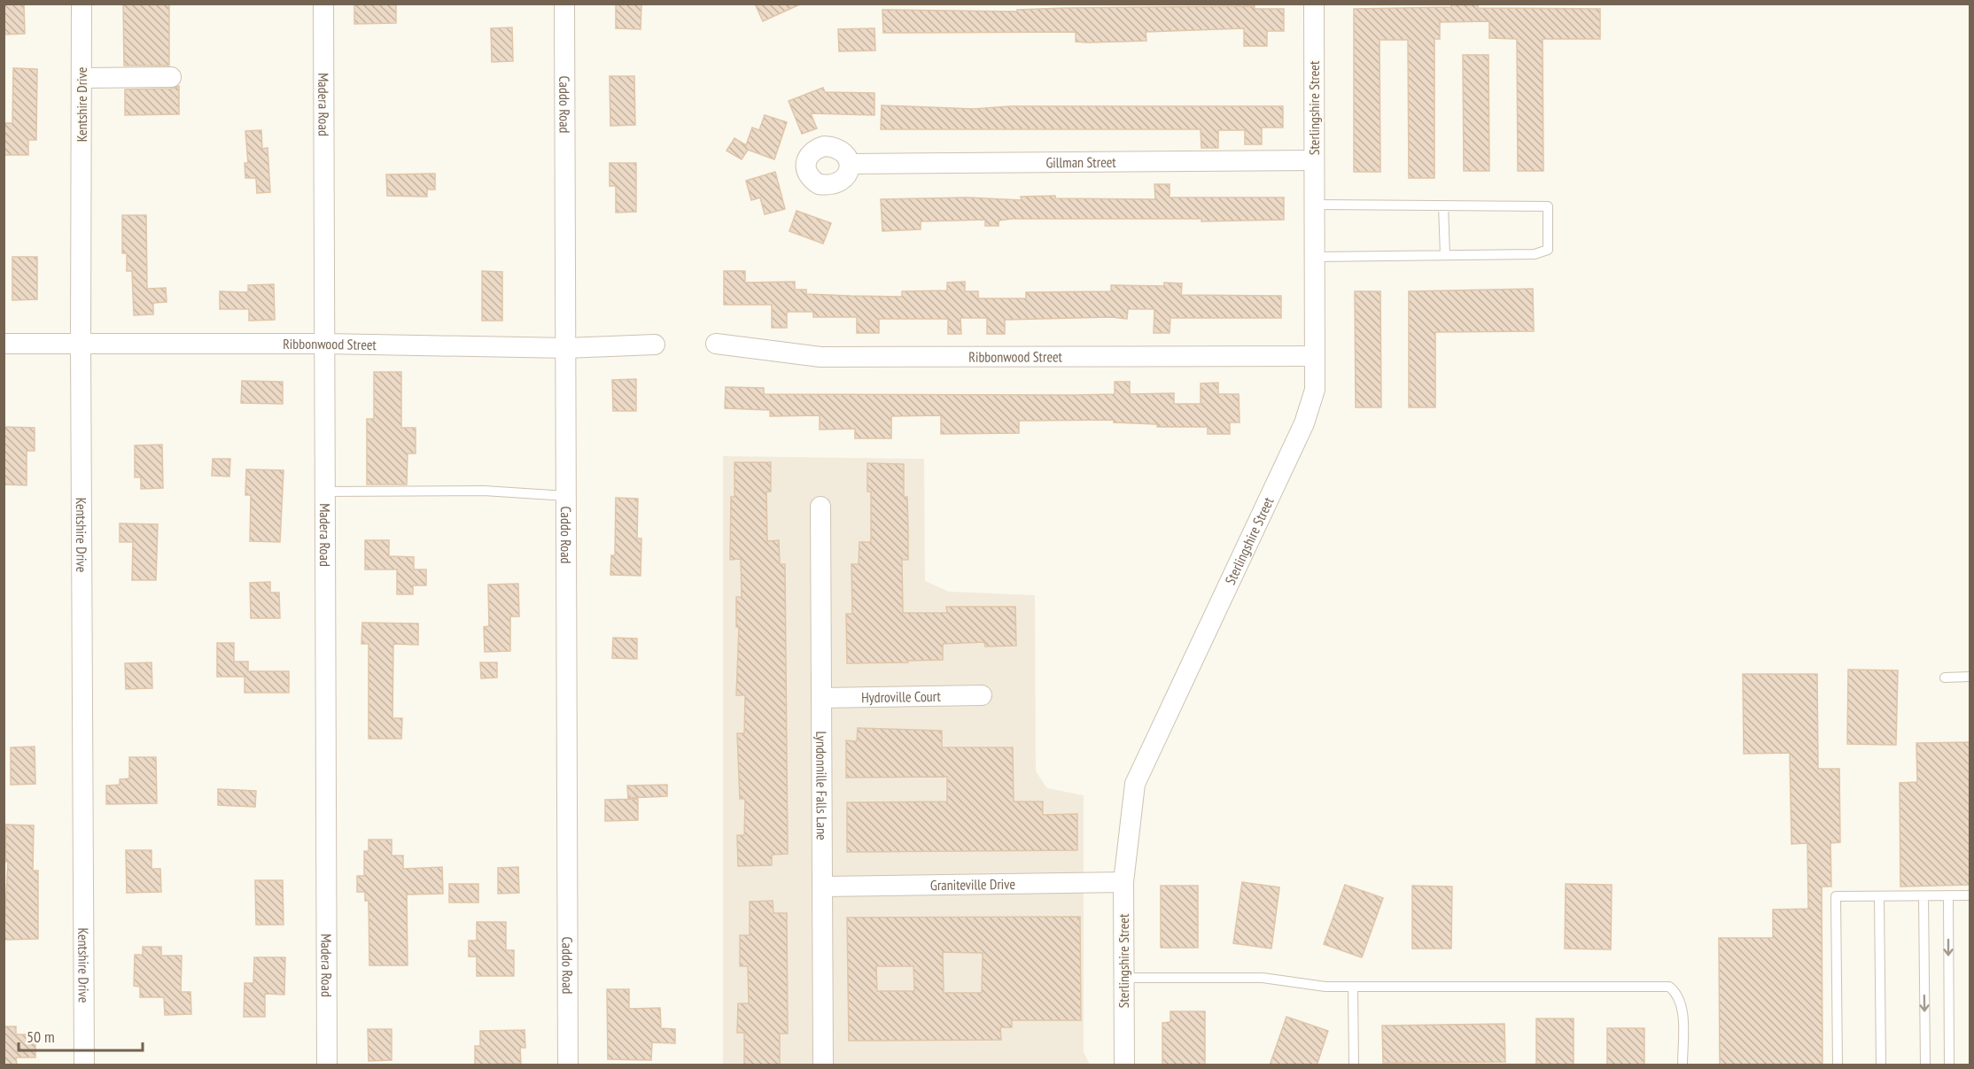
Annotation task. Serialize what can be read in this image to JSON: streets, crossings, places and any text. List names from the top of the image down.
{
  "streets": {
    "street": [
      "Kentshire Drive",
      "Madera Road",
      "Caddo Road",
      "Sterlingshire Street",
      "Gillman Street",
      "Ribbonwood Street",
      "Hydroville Court",
      "Lyndonnille Falls Lane",
      "Graniteville Drive"
    ]
  },
  "crossings": [
    ["Kentshire Drive", "Ribbonwood Street"],
    ["Madera Road", "Ribbonwood Street"],
    ["Caddo Road", "Ribbonwood Street"],
    ["Sterlingshire Street", "Gillman Street"],
    ["Sterlingshire Street", "Ribbonwood Street"],
    ["Sterlingshire Street", "Graniteville Drive"],
    ["Hydroville Court", "Lyndonnille Falls Lane"],
    ["Lyndonnille Falls Lane", "Graniteville Drive"]
  ],
  "scale_bar": "50 m"
}
